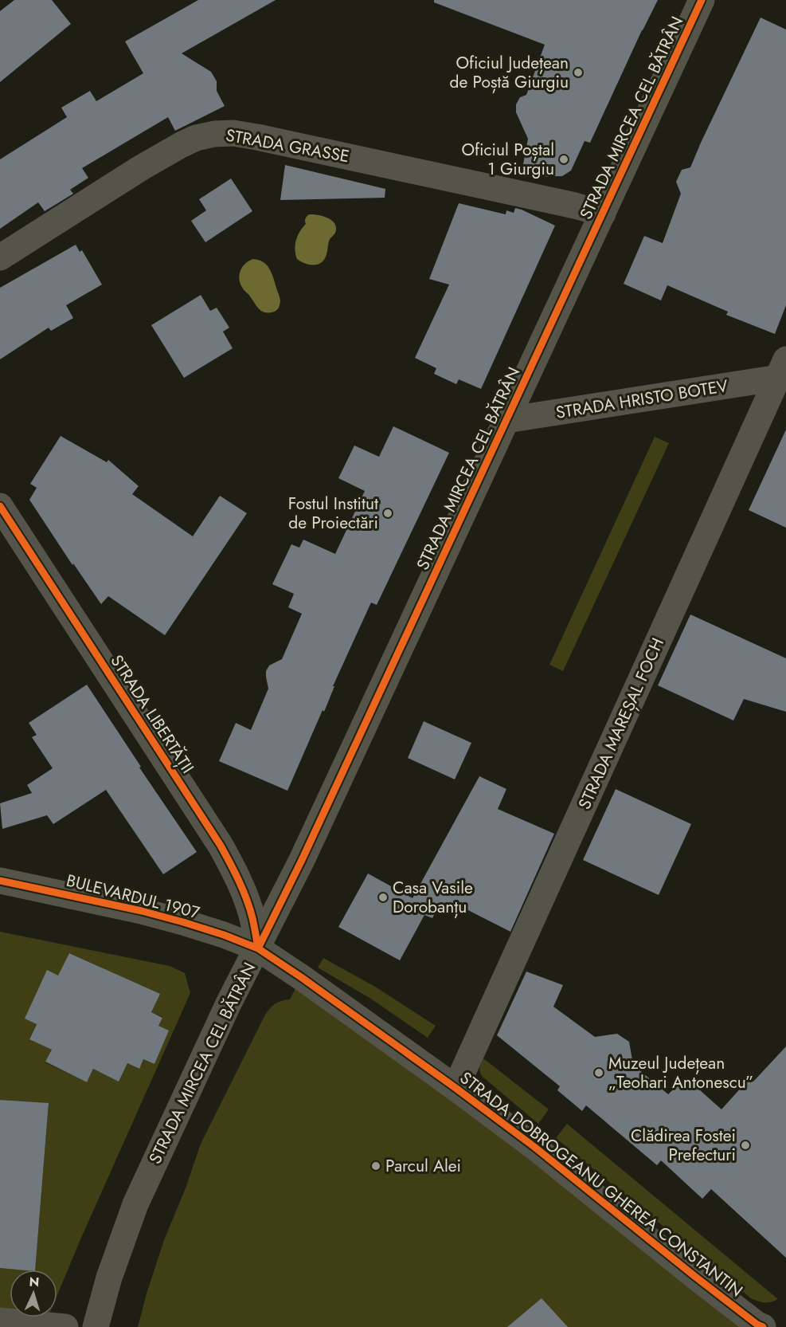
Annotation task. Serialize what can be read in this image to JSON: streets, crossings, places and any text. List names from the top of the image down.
{
  "streets": {
    "main road": ["STRADA MIRCEA CEL BĂTRÂN", "BULEVARDUL 1907"],
    "street": [
      "STRADA GRASSE",
      "STRADA HRISTO BOTEV",
      "STRADA LIBERTĂȚII",
      "STRADA MAREȘAL FOCH",
      "STRADA DOBROGEANU GHEREA CONSTANTIN"
    ]
  },
  "crossings": [
    ["STRADA MIRCEA CEL BĂTRÂN", "STRADA GRASSE"],
    ["STRADA MIRCEA CEL BĂTRÂN", "STRADA HRISTO BOTEV"],
    ["STRADA MIRCEA CEL BĂTRÂN", "STRADA LIBERTĂȚII"],
    ["STRADA MIRCEA CEL BĂTRÂN", "BULEVARDUL 1907"],
    ["STRADA MIRCEA CEL BĂTRÂN", "STRADA DOBROGEANU GHEREA CONSTANTIN"],
    ["STRADA HRISTO BOTEV", "STRADA MAREȘAL FOCH"],
    ["STRADA LIBERTĂȚII", "BULEVARDUL 1907"],
    ["STRADA LIBERTĂȚII", "STRADA DOBROGEANU GHEREA CONSTANTIN"],
    ["STRADA MAREȘAL FOCH", "STRADA DOBROGEANU GHEREA CONSTANTIN"],
    ["BULEVARDUL 1907", "STRADA DOBROGEANU GHEREA CONSTANTIN"]
  ],
  "places": [
    "Oficiul Județean de Poștă Giurgiu",
    "Oficiul Poștal 1 Giurgiu",
    "Fostul Institut de Proiectări",
    "Casa Vasile Dorobanțu",
    "Muzeul Județean „Teohari Antonescu”",
    "Clădirea Fostei Prefecturi",
    "Parcul Alei"
  ],
  "north": "top"
}
